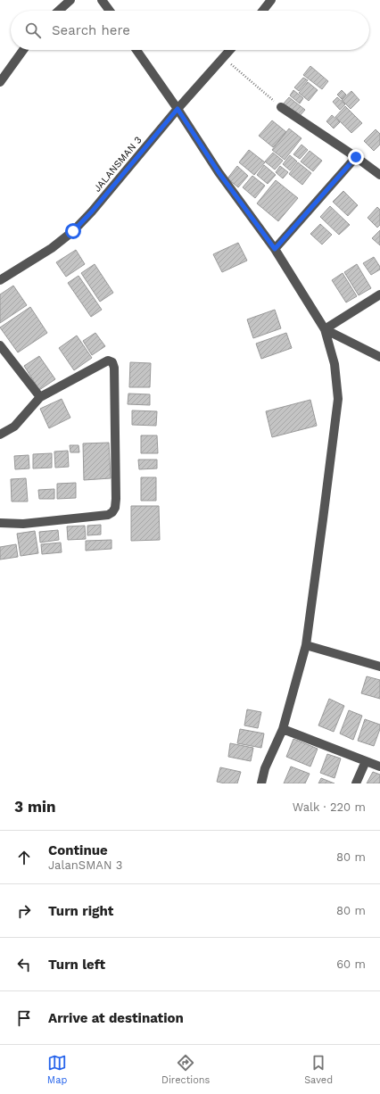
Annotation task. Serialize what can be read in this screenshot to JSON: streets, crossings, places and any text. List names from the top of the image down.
{
  "streets": {
    "street": ["JALANSMAN 3"]
  },
  "page": {
    "search": "Search here",
    "heading": ["3 min", "Walk · 220 m"],
    "list": [
      ["Continue", "JalanSMAN 3", "80 m"],
      ["Turn right", "80 m"],
      ["Turn left", "60 m"],
      "Arrive at destination"
    ],
    "nav": ["Map", "Directions", "Saved"]
  }
}
